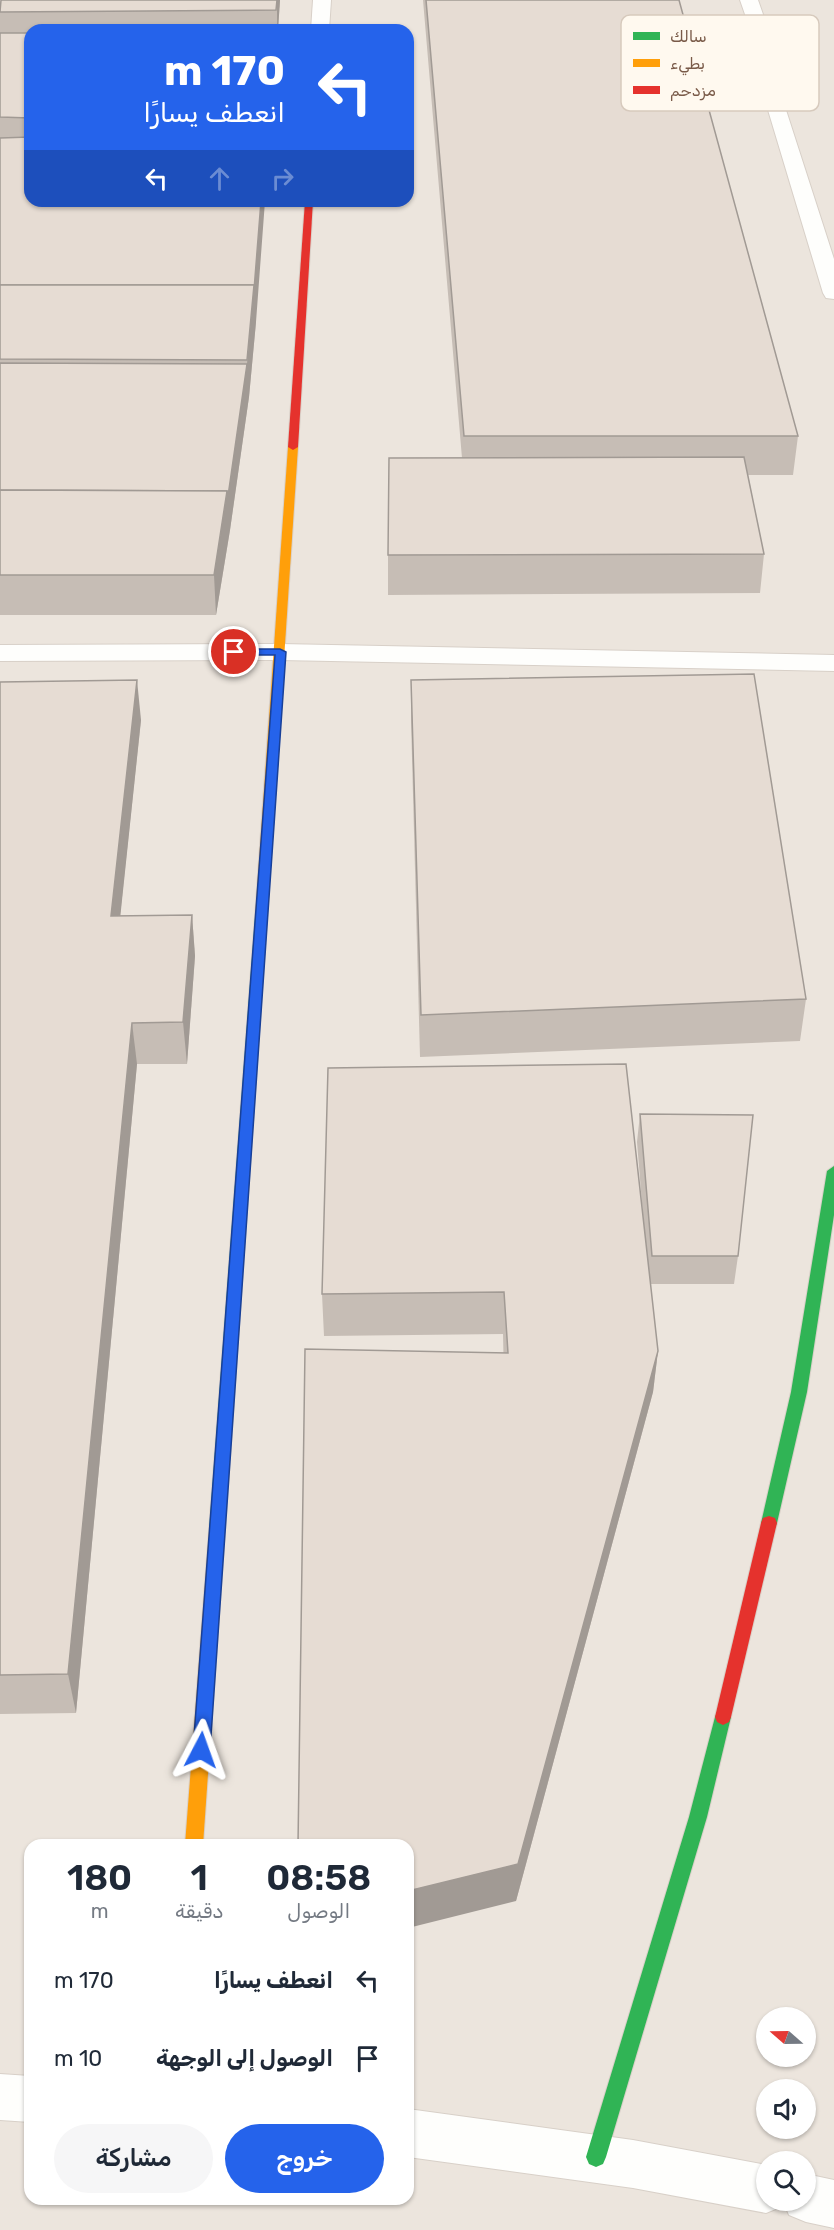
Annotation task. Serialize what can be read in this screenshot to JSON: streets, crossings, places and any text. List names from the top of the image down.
{
  "legend": ["سالك", "بطيء", "مزدحم"],
  "north": "left",
  "page": {
    "turn": ["170 m", "انعطف يسارًا"],
    "eta": [
      "08:58",
      "الوصول",
      "1",
      "دقيقة",
      "180",
      "m"
    ],
    "list": [
      {
        "name": "انعطف يسارًا",
        "value": "170 m"
      },
      {
        "name": "الوصول إلى الوجهة",
        "value": "10 m"
      }
    ],
    "buttons": ["خروج", "مشاركة"]
  }
}
